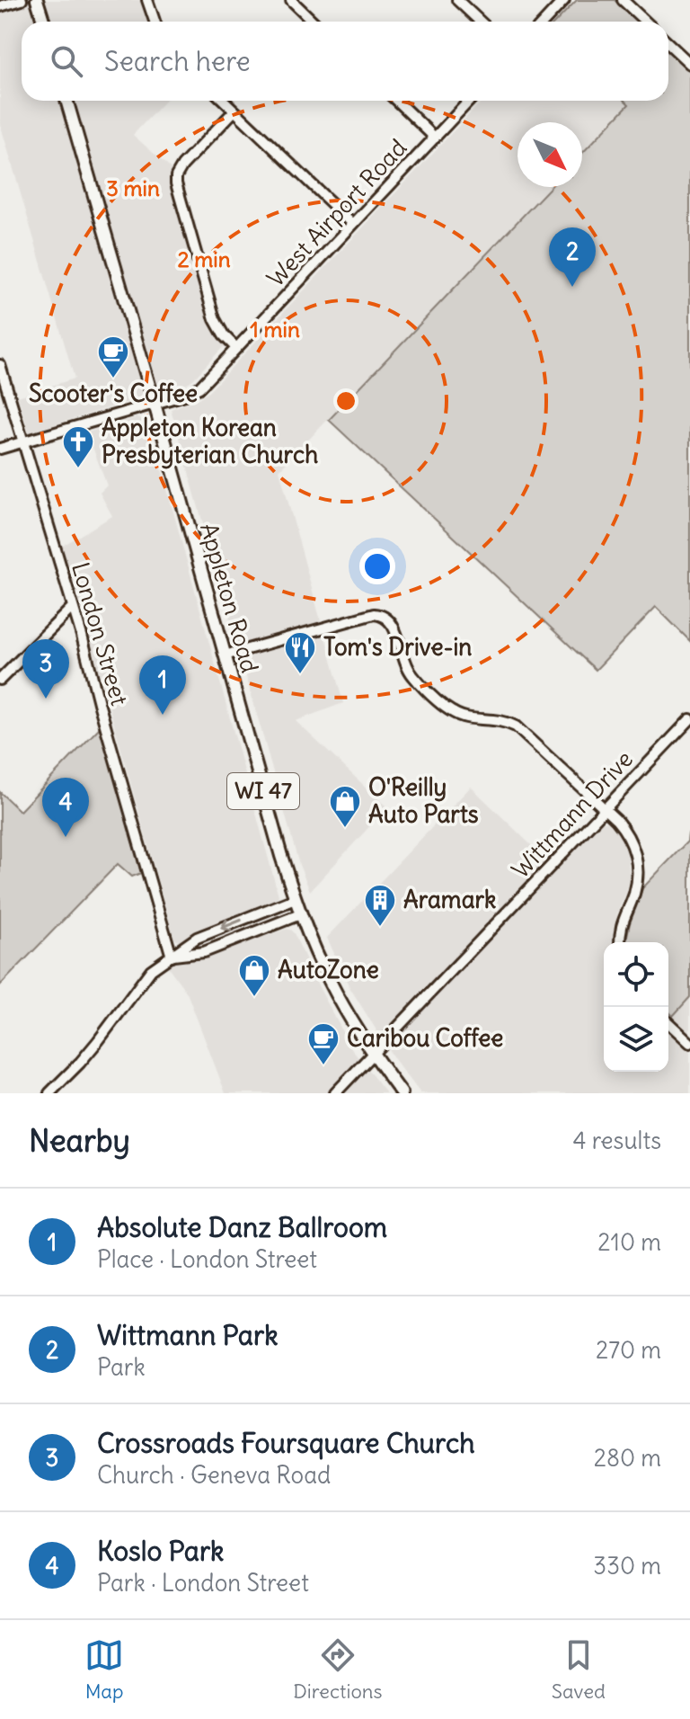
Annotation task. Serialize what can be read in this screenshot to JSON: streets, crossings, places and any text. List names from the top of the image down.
{
  "streets": {
    "main road": ["Appleton Road", "WI 47"],
    "street": ["West Airport Road", "London Street", "Wittmann Drive"]
  },
  "crossings": [
    ["West Airport Road", "Appleton Road"],
    ["West Airport Road", "London Street"],
    ["Appleton Road", "Wittmann Drive"]
  ],
  "places": {
    "cafe": ["Scooter's Coffee", "Caribou Coffee"],
    "church": ["Appleton Korean Presbyterian Church"],
    "restaurant": ["Tom's Drive-in"],
    "shop": ["O'Reilly Auto Parts", "AutoZone"],
    "building": ["Aramark"]
  },
  "north": "bottom right",
  "page": {
    "search": "Search here",
    "pins": [
      "2",
      "3",
      "1",
      "4"
    ],
    "heading": ["Nearby", "4 results"],
    "list": [
      {
        "mark": "1",
        "name": "Absolute Danz Ballroom",
        "note": "Place · London Street",
        "value": "210 m"
      },
      {
        "mark": "2",
        "name": "Wittmann Park",
        "note": "Park",
        "value": "270 m"
      },
      {
        "mark": "3",
        "name": "Crossroads Foursquare Church",
        "note": "Church · Geneva Road",
        "value": "280 m"
      },
      {
        "mark": "4",
        "name": "Koslo Park",
        "note": "Park · London Street",
        "value": "330 m"
      }
    ],
    "nav": ["Map", "Directions", "Saved"]
  },
  "rings": ["3 min", "2 min", "1 min"]
}
